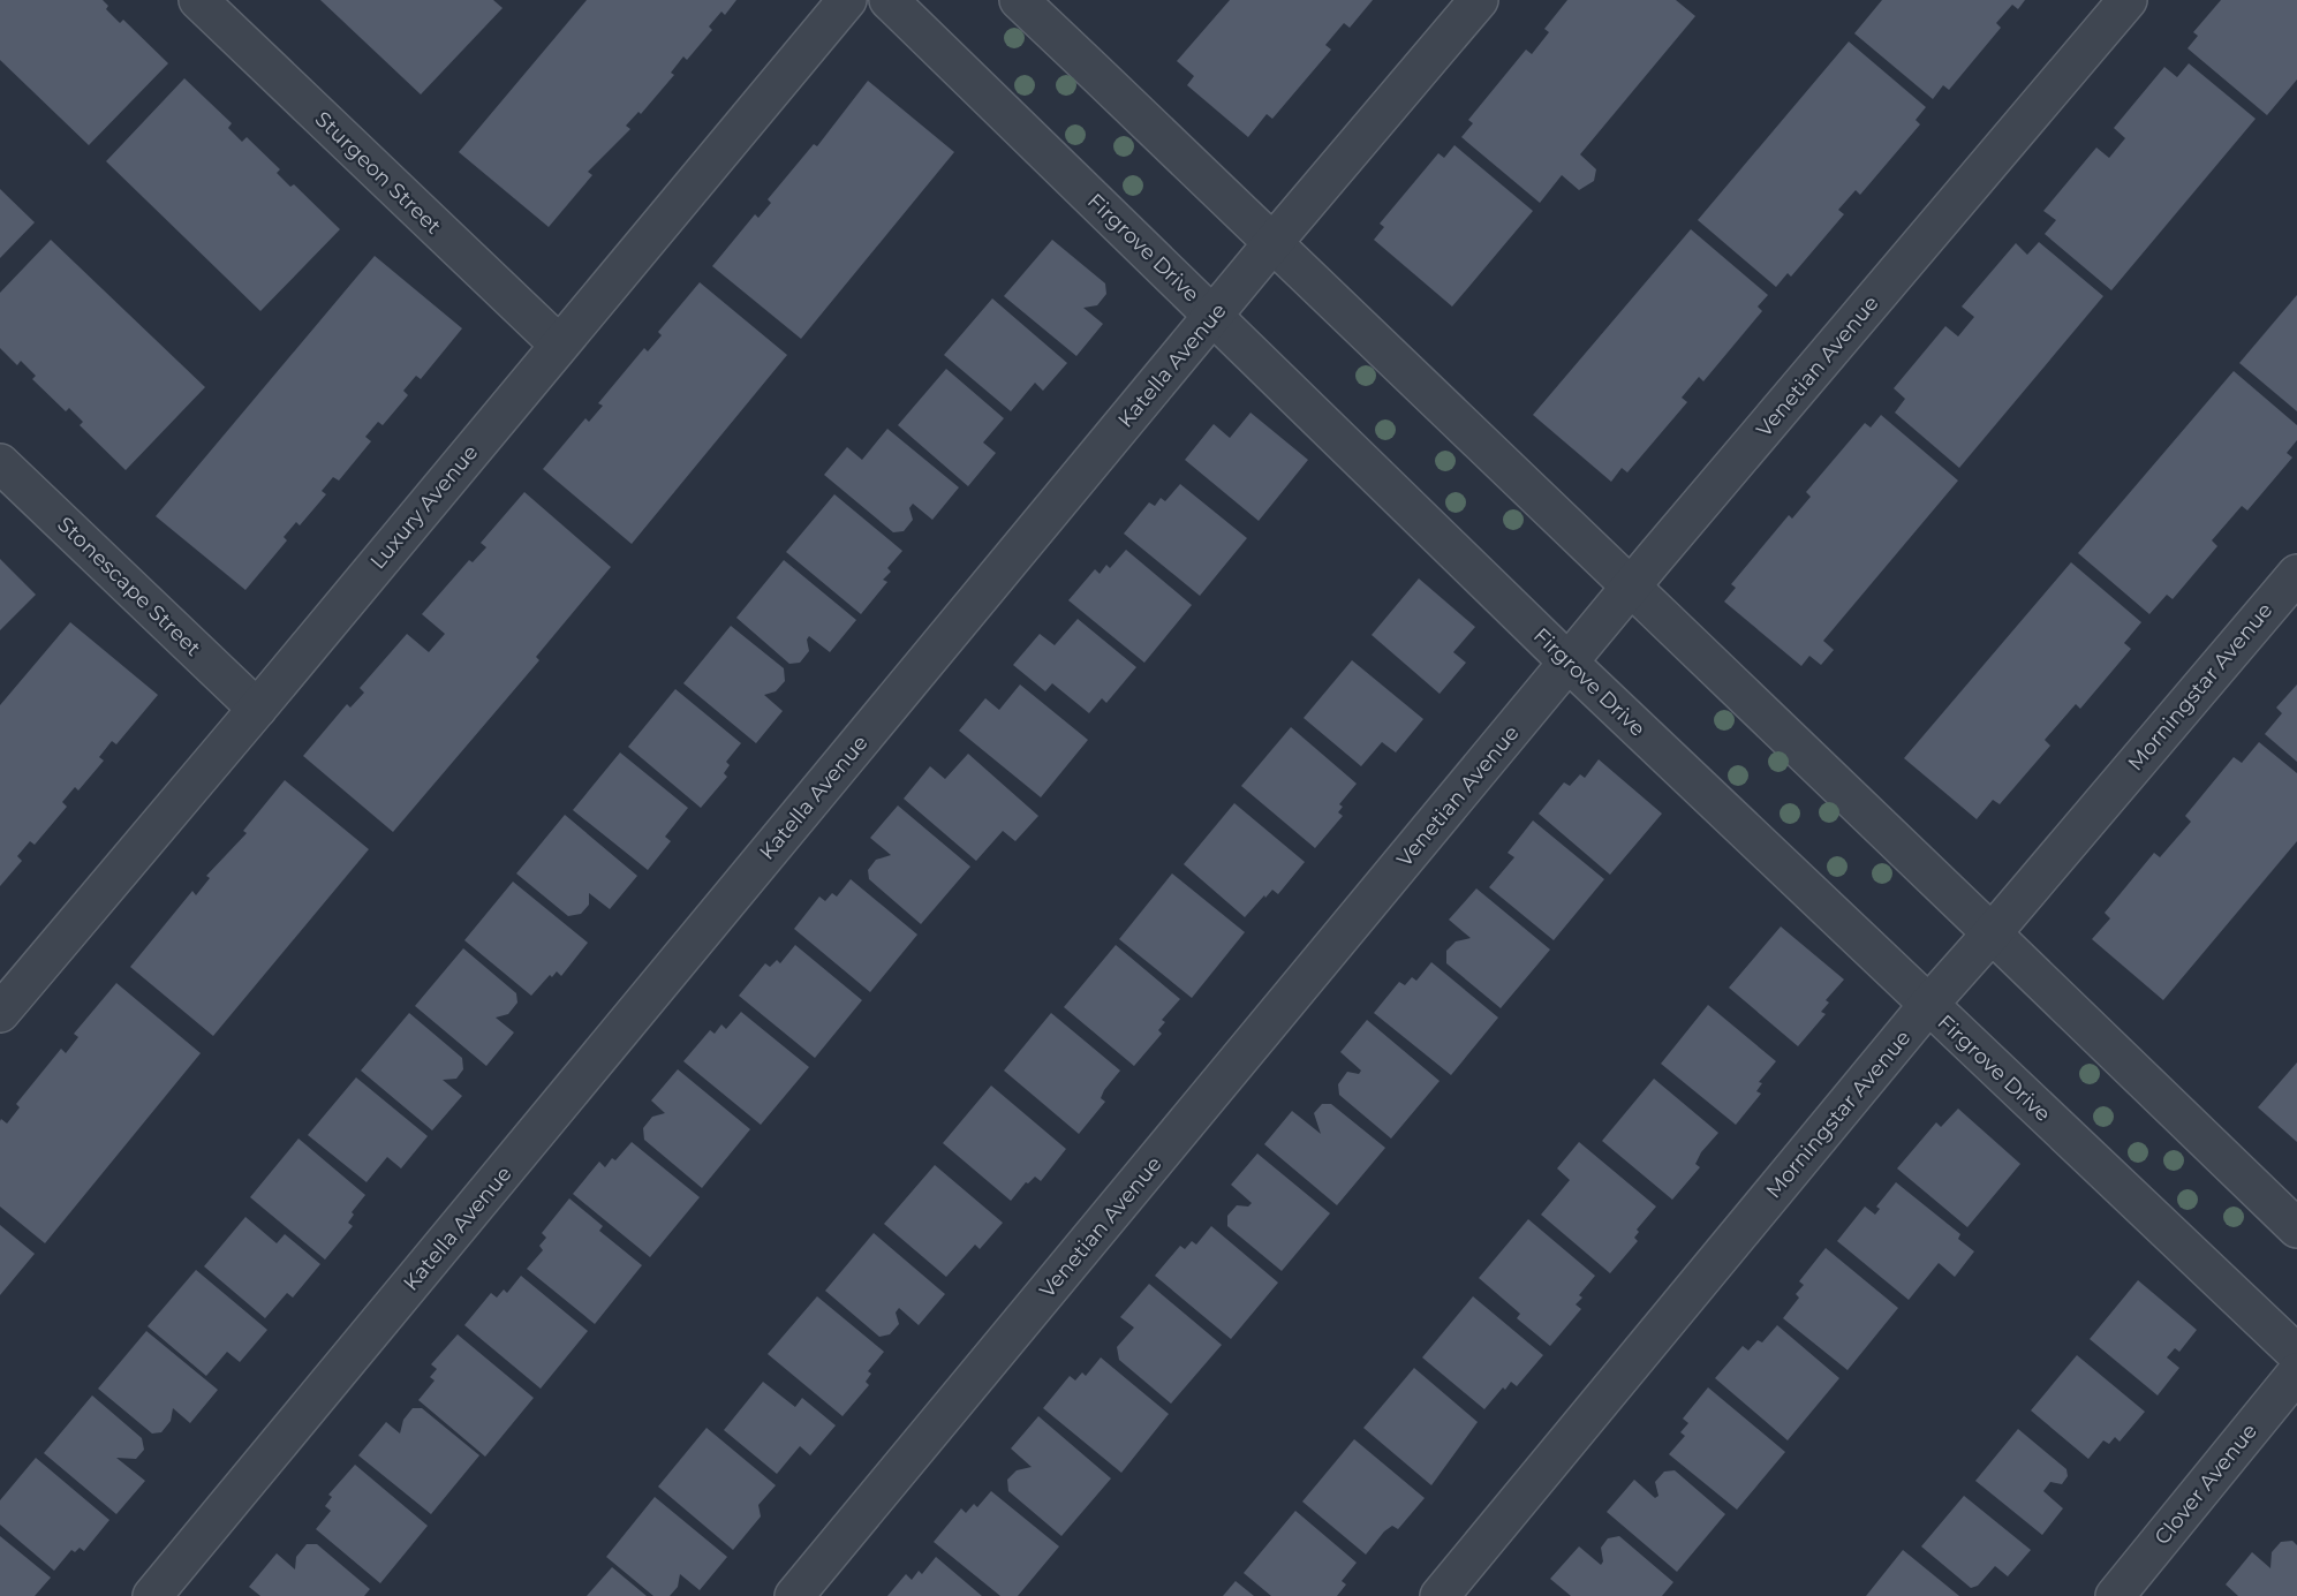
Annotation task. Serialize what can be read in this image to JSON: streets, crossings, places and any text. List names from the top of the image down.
{
  "streets": {
    "street": [
      "Sturgeon Street",
      "Firgrove Drive",
      "Katella Avenue",
      "Venetian Avenue",
      "Luxury Avenue",
      "Stonescape Street",
      "Morningstar Avenue",
      "Clover Avenue"
    ]
  },
  "crossings": [
    ["Sturgeon Street", "Luxury Avenue"],
    ["Firgrove Drive", "Katella Avenue"],
    ["Firgrove Drive", "Venetian Avenue"],
    ["Firgrove Drive", "Morningstar Avenue"],
    ["Luxury Avenue", "Stonescape Street"]
  ]
}
